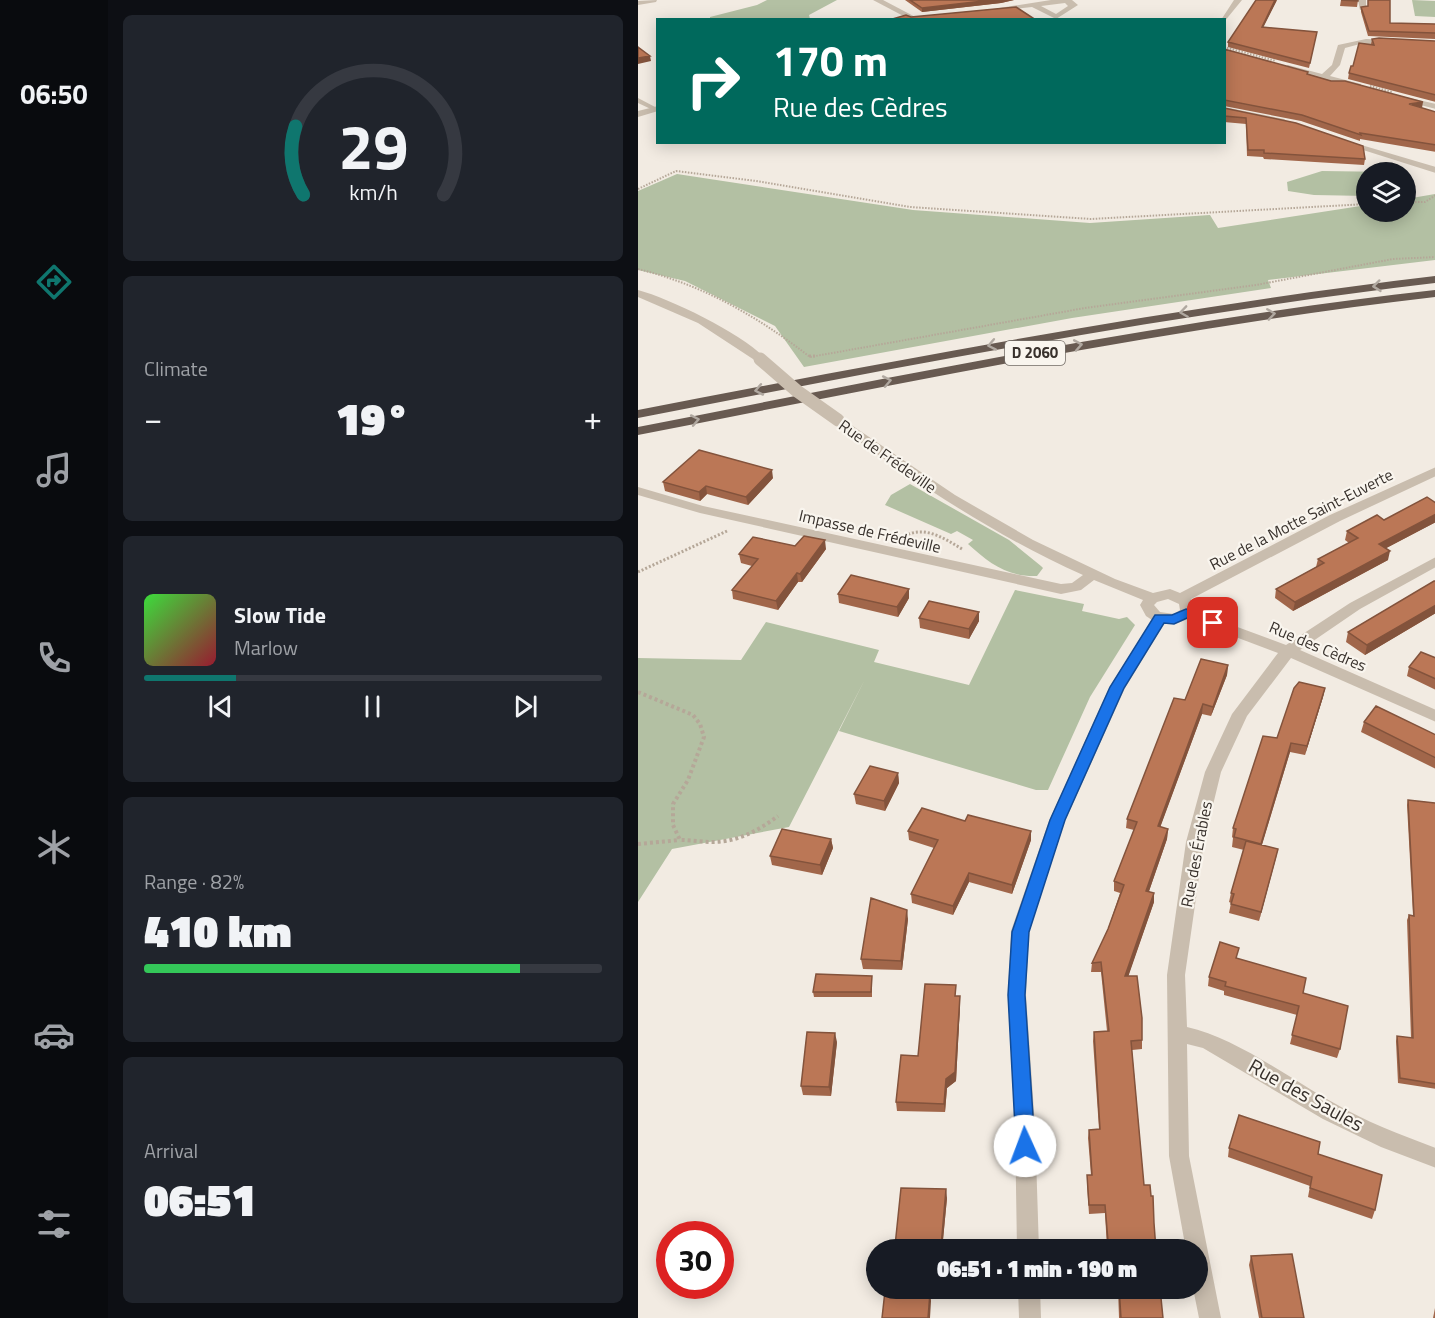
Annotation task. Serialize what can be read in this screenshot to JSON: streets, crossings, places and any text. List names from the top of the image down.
{
  "streets": {
    "highway": ["D 2060"],
    "street": [
      "Rue de Frédeville",
      "Rue de la Motte Saint-Euverte",
      "Impasse de Frédeville",
      "Rue des Cèdres",
      "Rue des Érables",
      "Rue des Saules"
    ]
  },
  "crossings": [
    ["Rue de Frédeville", "Impasse de Frédeville"],
    ["Rue de la Motte Saint-Euverte", "Rue des Cèdres"],
    ["Rue des Cèdres", "Rue des Érables"],
    ["Rue des Érables", "Rue des Saules"]
  ],
  "page": {
    "tabs": "06:50",
    "turn": ["170 m", "Rue des Cèdres"],
    "tile": [
      "Climate",
      ["Range · 82%", "410 km"],
      ["Arrival", "06:51"]
    ],
    "heat": ["−", "19°", "+"],
    "song": ["Slow Tide", "Marlow"],
    "limit": "30",
    "trip": "06:51 · 1 min · 190 m",
    "gauge": ["29", "km/h"]
  }
}
